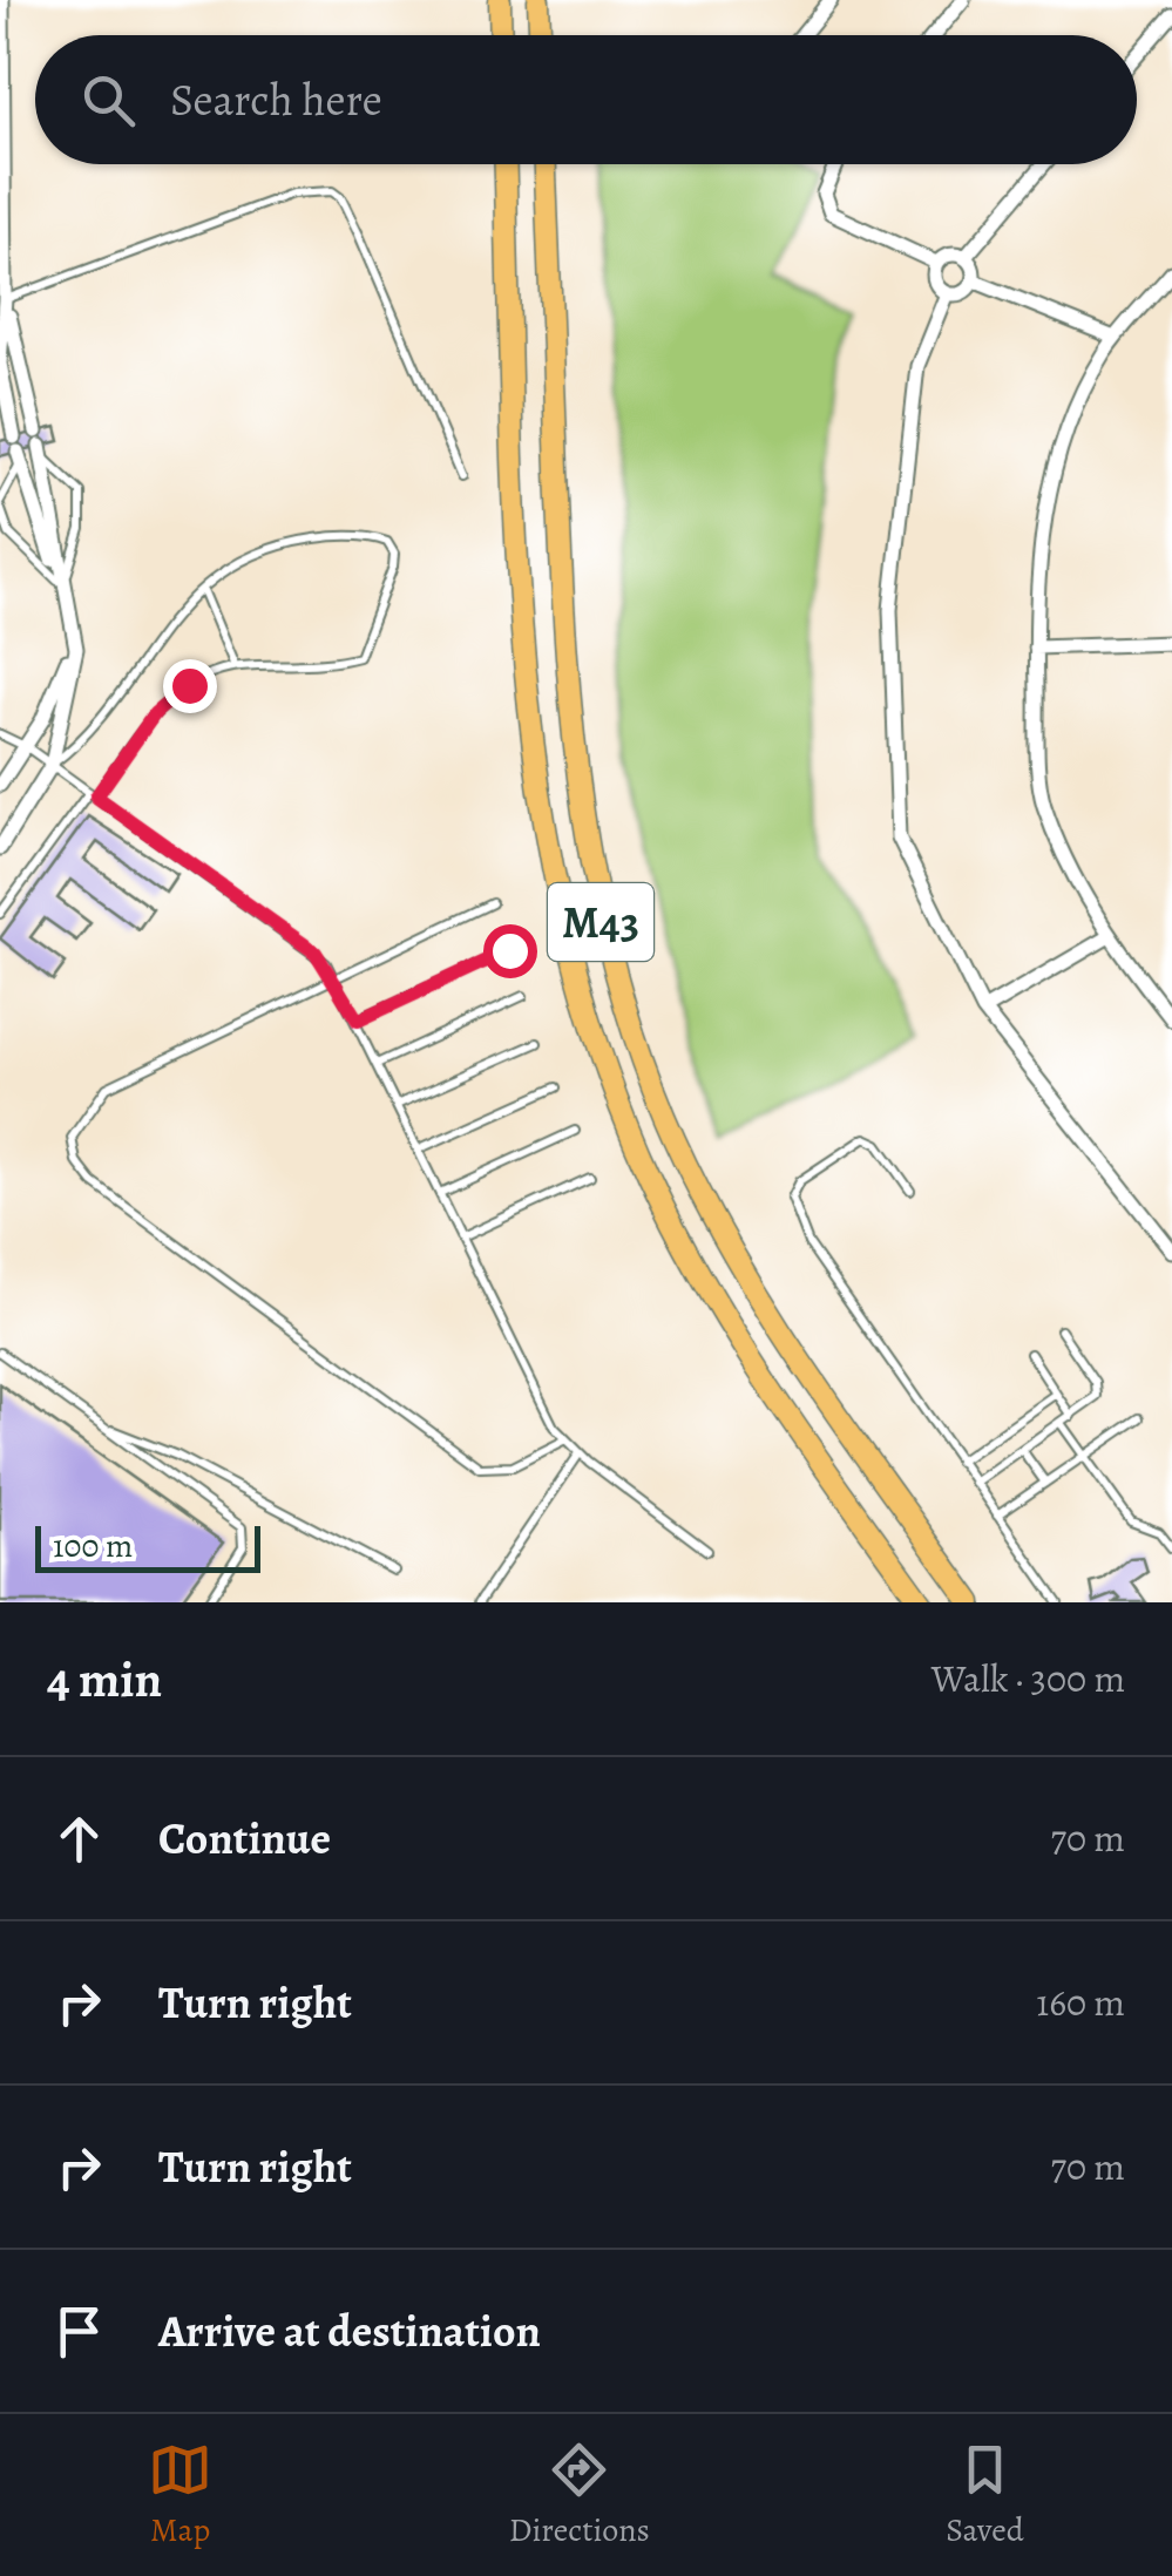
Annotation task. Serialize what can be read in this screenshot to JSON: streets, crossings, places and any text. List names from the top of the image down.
{
  "streets": {
    "main road": ["M43"]
  },
  "scale_bar": "100 m",
  "page": {
    "search": "Search here",
    "scale": "100 m",
    "heading": ["4 min", "Walk · 300 m"],
    "list": [
      ["Continue", "70 m"],
      ["Turn right", "160 m"],
      ["Turn right", "70 m"],
      "Arrive at destination"
    ],
    "nav": ["Map", "Directions", "Saved"]
  }
}
